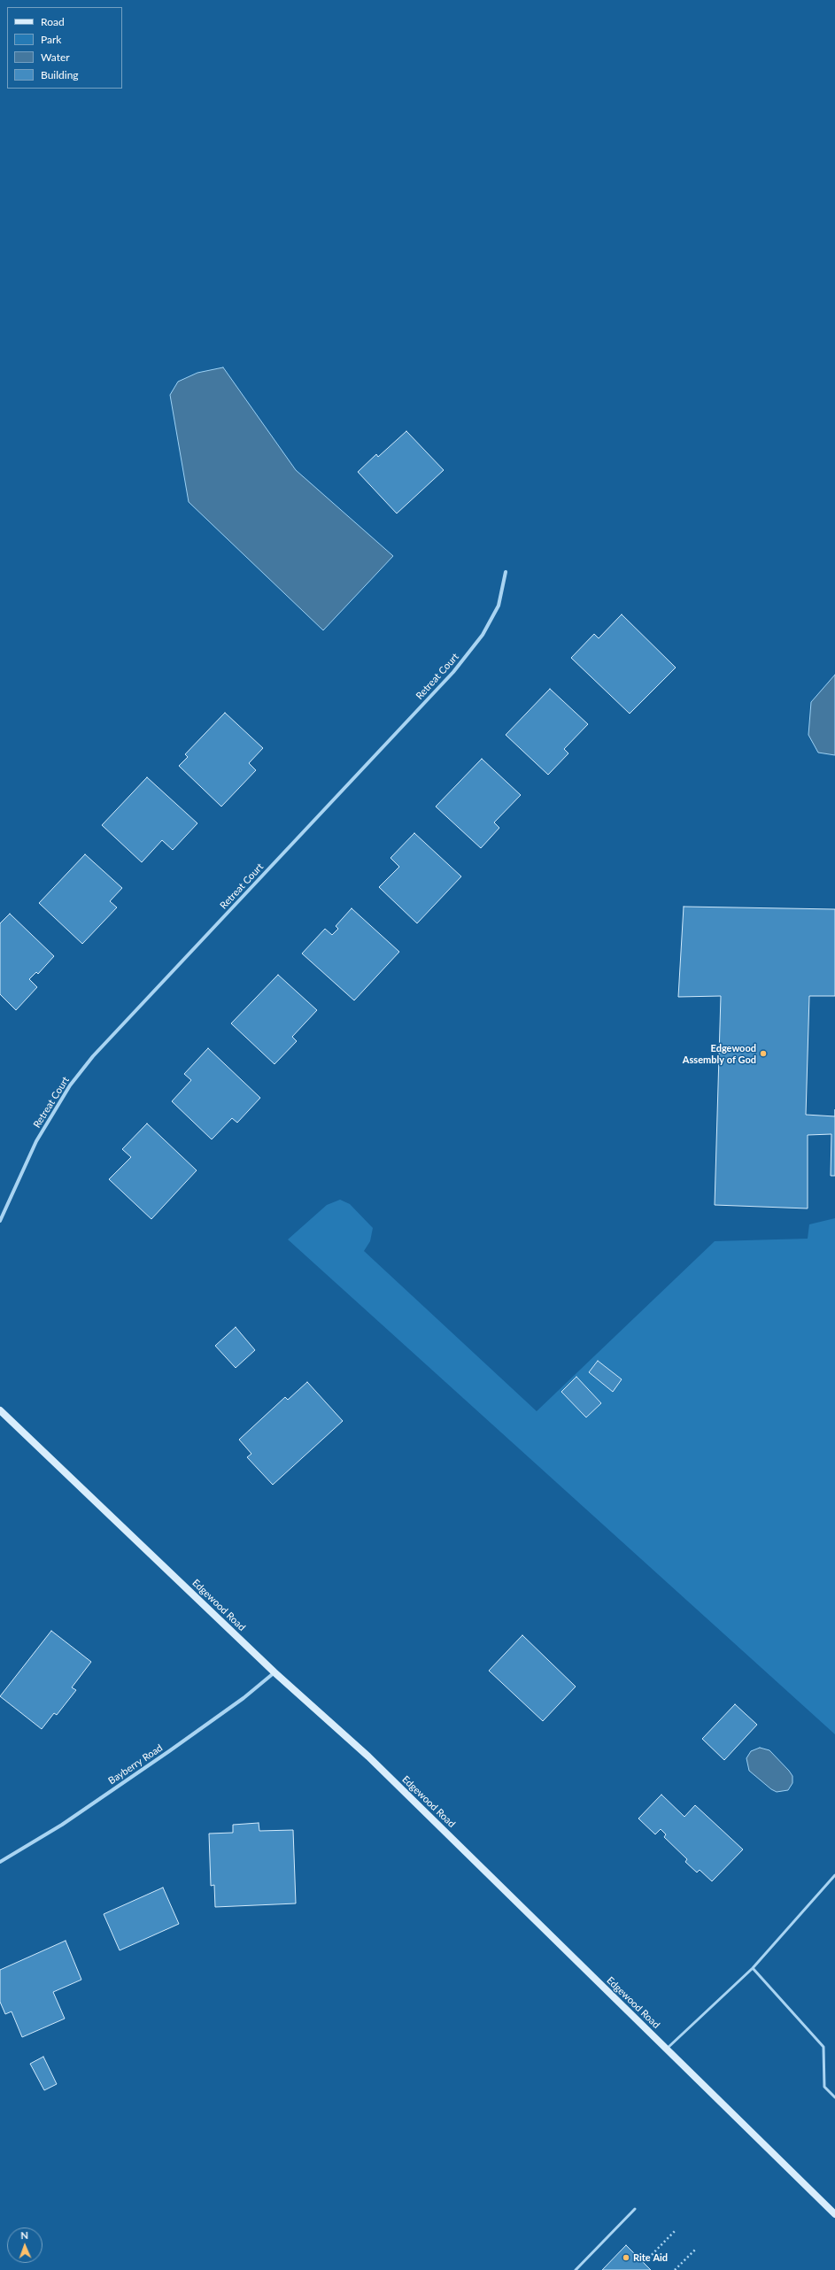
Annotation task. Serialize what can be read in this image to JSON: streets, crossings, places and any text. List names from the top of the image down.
{
  "streets": {
    "main road": ["Edgewood Road"],
    "street": ["Retreat Court", "Bayberry Road"]
  },
  "crossings": [
    ["Edgewood Road", "Bayberry Road"]
  ],
  "places": ["Edgewood Assembly of God", "Rite Aid"],
  "legend": [
    "Road",
    "Park",
    "Water",
    "Building"
  ],
  "north": "top"
}
